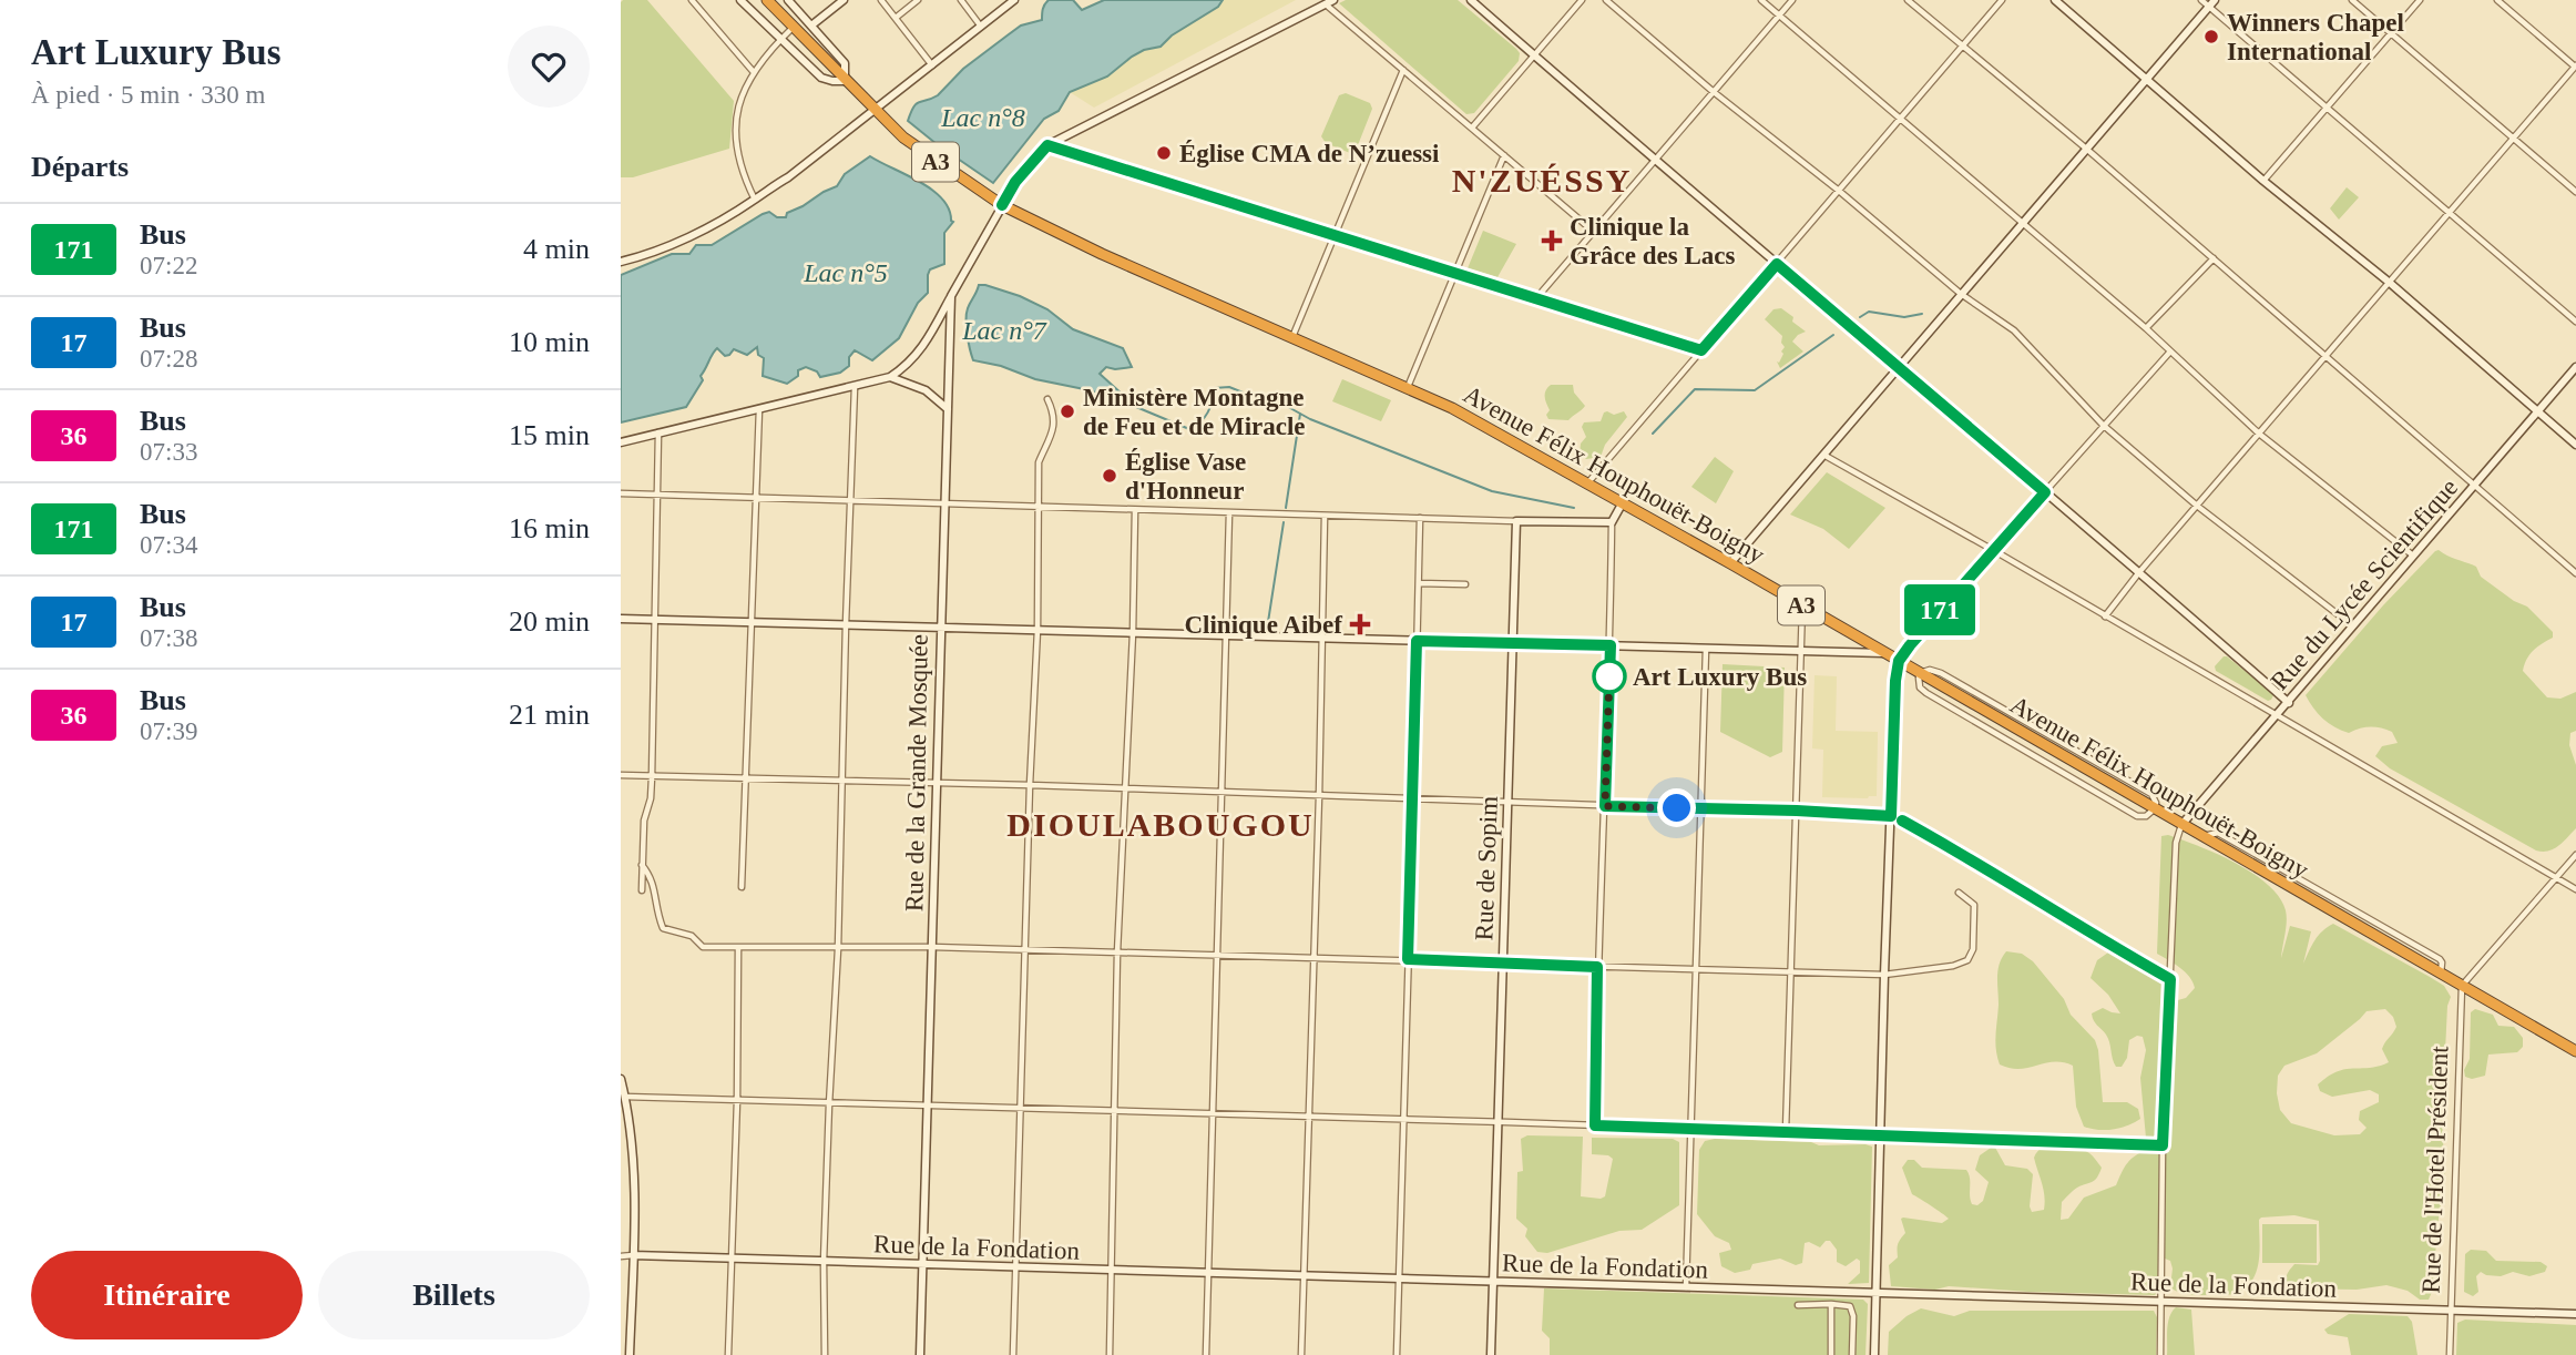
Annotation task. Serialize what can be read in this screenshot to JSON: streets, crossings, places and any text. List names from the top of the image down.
{
  "streets": {
    "highway": ["A3", "Avenue Félix Houphouët-Boigny"],
    "street": [
      "Rue du Lycée Scientifique",
      "Rue de la Grande Mosquée",
      "Rue de Sopim",
      "Rue de l'Hotel Président",
      "Rue de la Fondation"
    ]
  },
  "crossings": [
    ["Avenue Félix Houphouët-Boigny", "Rue du Lycée Scientifique"],
    ["Avenue Félix Houphouët-Boigny", "Rue de la Grande Mosquée"],
    ["Avenue Félix Houphouët-Boigny", "Rue de l'Hotel Président"],
    ["Rue de la Grande Mosquée", "Rue de la Fondation"],
    ["Rue de Sopim", "Rue de la Fondation"],
    ["Rue de l'Hotel Président", "Rue de la Fondation"]
  ],
  "districts": ["N'ZUÉSSY", "DIOULABOUGOU"],
  "water": ["Lac n°8", "Lac n°5", "Lac n°7"],
  "places": {
    "other": [
      "Winners Chapel International",
      "Église CMA de N’zuessi",
      "Ministère Montagne de Feu et de Miracle",
      "Église Vase d'Honneur",
      "Art Luxury Bus"
    ],
    "health": ["Clinique la Grâce des Lacs", "Clinique Aibef"]
  },
  "lines": ["bus line 171"],
  "page": {
    "heading": [
      ["Art Luxury Bus", "À pied · 5 min · 330 m"],
      "Départs"
    ],
    "on_map": "171",
    "list": [
      {
        "mark": "171",
        "name": "Bus",
        "note": "07:22",
        "value": "4 min"
      },
      {
        "mark": "17",
        "name": "Bus",
        "note": "07:28",
        "value": "10 min"
      },
      {
        "mark": "36",
        "name": "Bus",
        "note": "07:33",
        "value": "15 min"
      },
      {
        "mark": "171",
        "name": "Bus",
        "note": "07:34",
        "value": "16 min"
      },
      {
        "mark": "17",
        "name": "Bus",
        "note": "07:38",
        "value": "20 min"
      },
      {
        "mark": "36",
        "name": "Bus",
        "note": "07:39",
        "value": "21 min"
      }
    ],
    "buttons": ["Itinéraire", "Billets"]
  }
}
